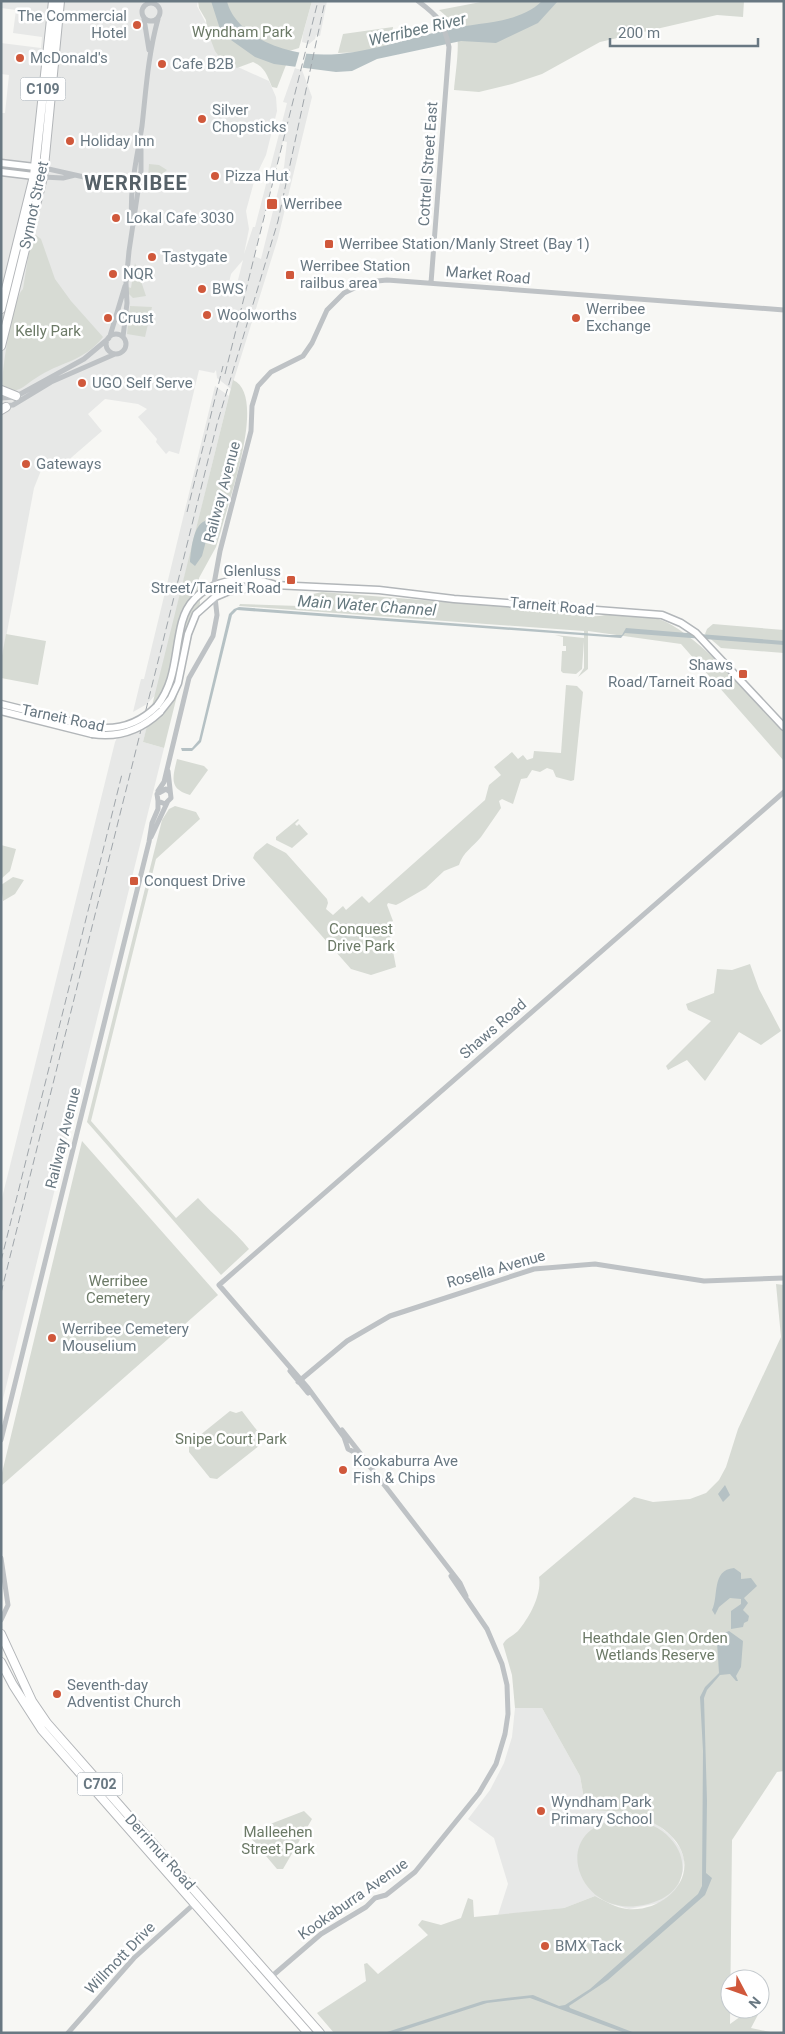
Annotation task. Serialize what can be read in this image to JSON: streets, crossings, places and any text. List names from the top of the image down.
{
  "streets": {
    "highway": [
      "C109",
      "Synnot Street",
      "C702",
      "Derrimut Road"
    ],
    "main road": ["Tarneit Road"],
    "street": [
      "Cottrell Street East",
      "Market Road",
      "Railway Avenue",
      "Shaws Road",
      "Rosella Avenue",
      "Kookaburra Avenue",
      "Willmott Drive"
    ]
  },
  "crossings": [
    ["Cottrell Street East", "Market Road"],
    ["Market Road", "Railway Avenue"],
    ["Railway Avenue", "Tarneit Road"],
    ["Shaws Road", "Kookaburra Avenue"],
    ["Rosella Avenue", "Kookaburra Avenue"],
    ["Derrimut Road", "Kookaburra Avenue"],
    ["Derrimut Road", "Willmott Drive"]
  ],
  "districts": ["WERRIBEE"],
  "water": ["Werribee River", "Main Water Channel"],
  "parks": [
    "Wyndham Park",
    "Kelly Park",
    "Conquest Drive Park",
    "Werribee Cemetery",
    "Snipe Court Park",
    "Heathdale Glen Orden Wetlands Reserve",
    "Malleehen Street Park"
  ],
  "places": {
    "other": [
      "The Commercial Hotel",
      "McDonald's",
      "Cafe B2B",
      "Silver Chopsticks",
      "Holiday Inn",
      "Pizza Hut",
      "Lokal Cafe 3030",
      "Tastygate",
      "NQR",
      "BWS",
      "Woolworths",
      "Crust",
      "Werribee Exchange",
      "UGO Self Serve",
      "Gateways",
      "Werribee Cemetery Mouselium",
      "Kookaburra Ave Fish & Chips",
      "Seventh-day Adventist Church",
      "Wyndham Park Primary School",
      "BMX Tack"
    ],
    "transit": [
      "Werribee",
      "Werribee Station/Manly Street (Bay 1)",
      "Werribee Station railbus area",
      "Glenluss Street/Tarneit Road",
      "Shaws Road/Tarneit Road",
      "Conquest Drive"
    ]
  },
  "scale_bar": "200 m",
  "north": "bottom right"
}
